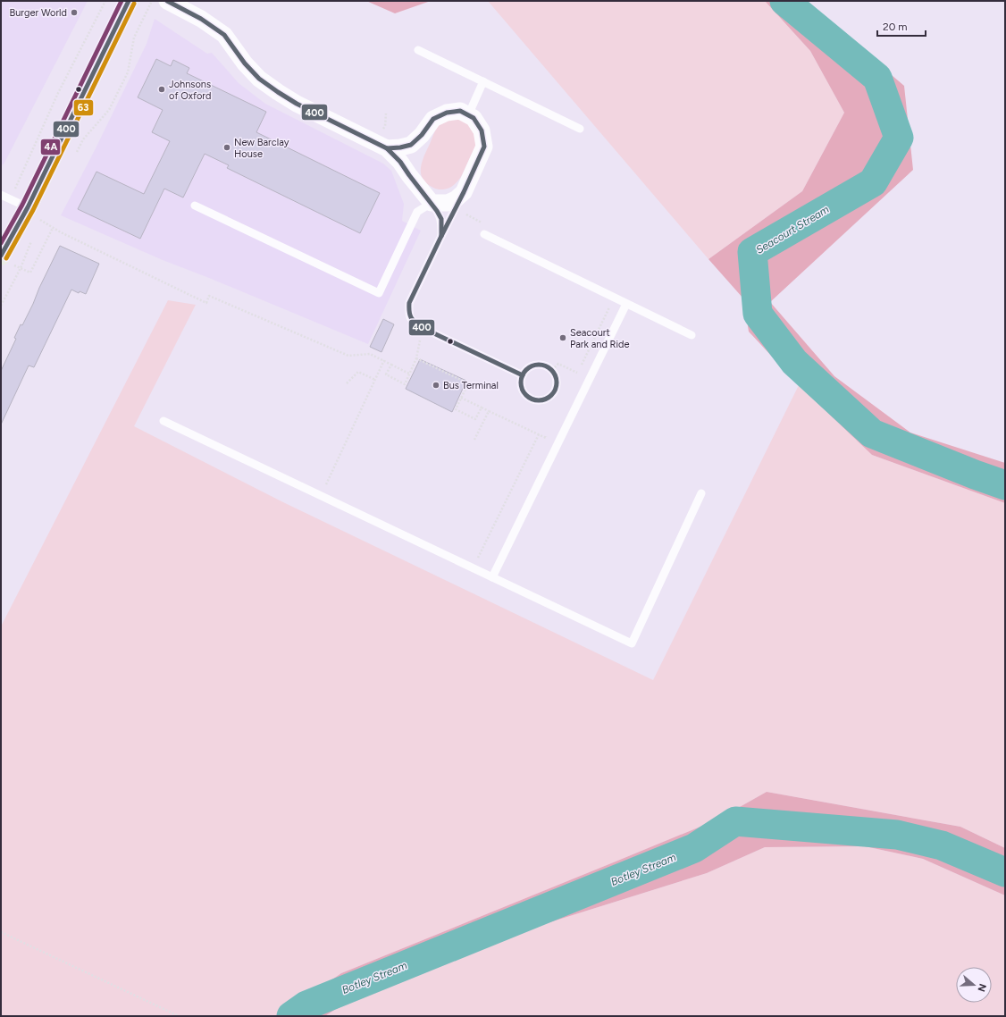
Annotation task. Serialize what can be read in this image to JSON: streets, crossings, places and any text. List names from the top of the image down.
{
  "water": ["Seacourt Stream", "Botley Stream"],
  "places": [
    "Burger World",
    "Johnsons of Oxford",
    "New Barclay House",
    "Seacourt Park and Ride",
    "Bus Terminal"
  ],
  "lines": ["transit line 400", "transit line 4A", "transit line 63"],
  "scale_bar": "20 m",
  "north": "right"
}
